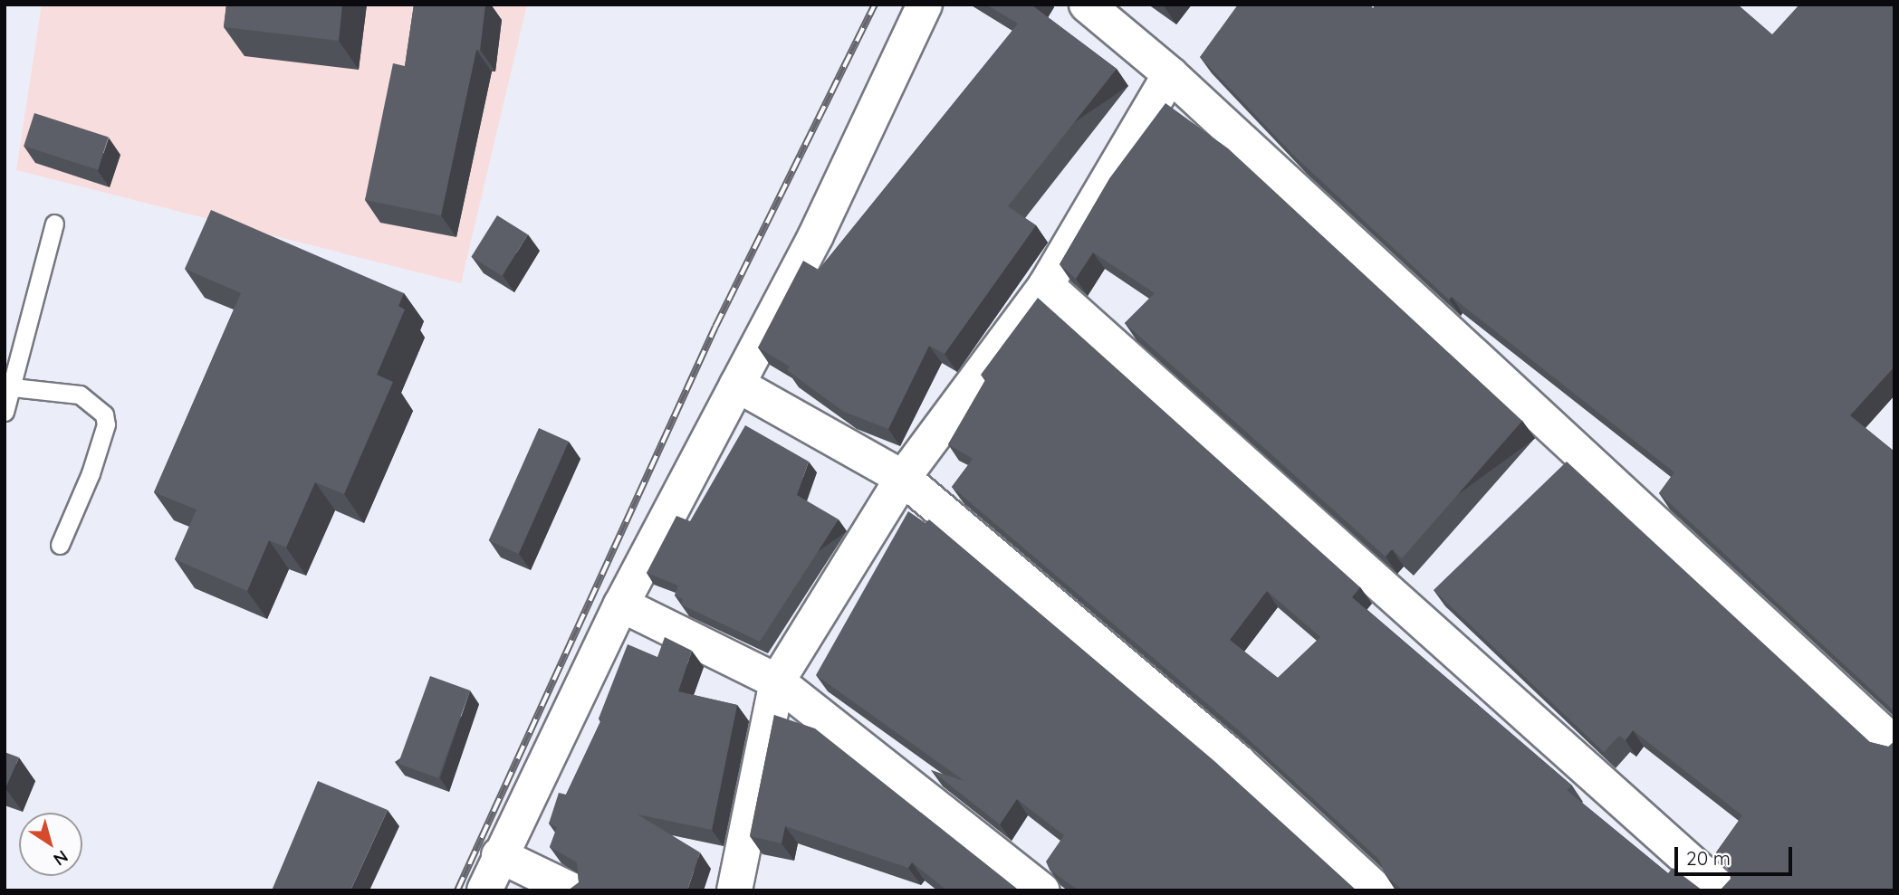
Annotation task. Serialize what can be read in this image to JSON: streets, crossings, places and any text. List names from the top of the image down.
{
  "scale_bar": "20 m",
  "north": "bottom right"
}
